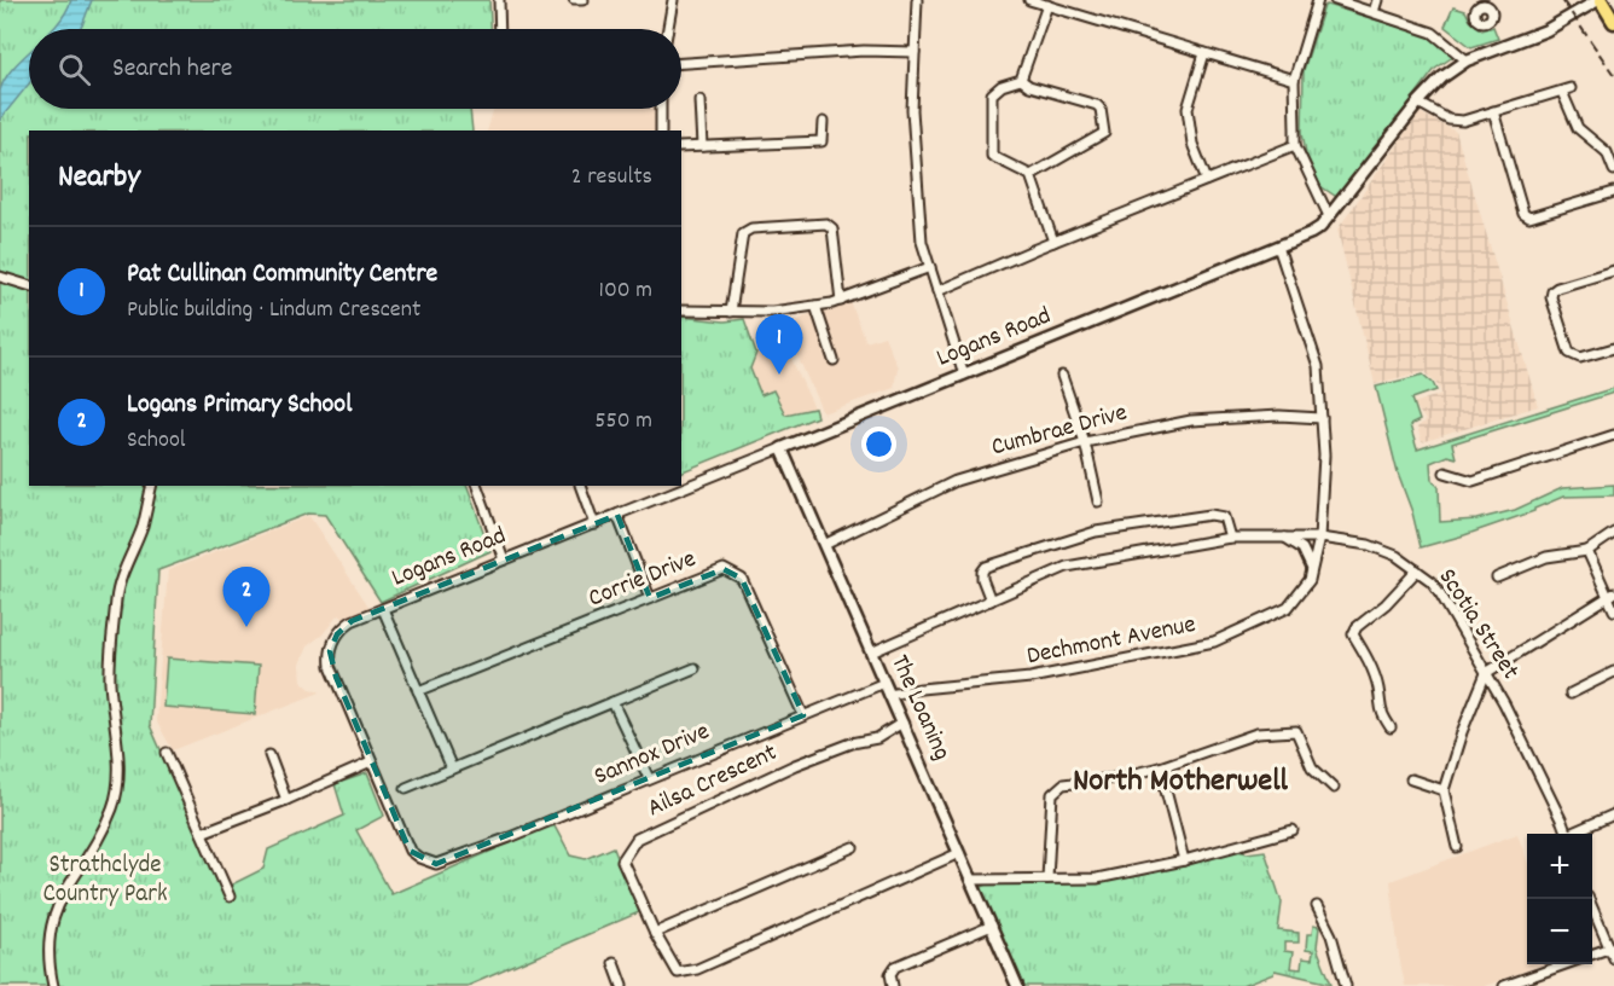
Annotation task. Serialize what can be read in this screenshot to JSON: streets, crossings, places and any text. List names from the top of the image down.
{
  "streets": {
    "street": [
      "Logans Road",
      "Cumbrae Drive",
      "Corrie Drive",
      "Scotia Street",
      "Dechmont Avenue",
      "The Loaning",
      "Sannox Drive",
      "Ailsa Crescent"
    ]
  },
  "crossings": [
    ["Logans Road", "Dechmont Avenue"],
    ["Logans Road", "The Loaning"],
    ["Logans Road", "Sannox Drive"],
    ["Cumbrae Drive", "Dechmont Avenue"],
    ["Cumbrae Drive", "The Loaning"],
    ["Corrie Drive", "Sannox Drive"],
    ["Scotia Street", "Dechmont Avenue"],
    ["Scotia Street", "The Loaning"],
    ["Dechmont Avenue", "The Loaning"],
    ["The Loaning", "Sannox Drive"],
    ["The Loaning", "Ailsa Crescent"]
  ],
  "districts": ["North Motherwell"],
  "parks": ["Strathclyde Country Park"],
  "page": {
    "search": "Search here",
    "heading": ["Nearby", "2 results"],
    "list": [
      {
        "mark": "1",
        "name": "Pat Cullinan Community Centre",
        "note": "Public building · Lindum Crescent",
        "value": "100 m"
      },
      {
        "mark": "2",
        "name": "Logans Primary School",
        "note": "School",
        "value": "550 m"
      }
    ],
    "pins": ["1", "2"],
    "map_buttons": ["+", "−"]
  }
}
